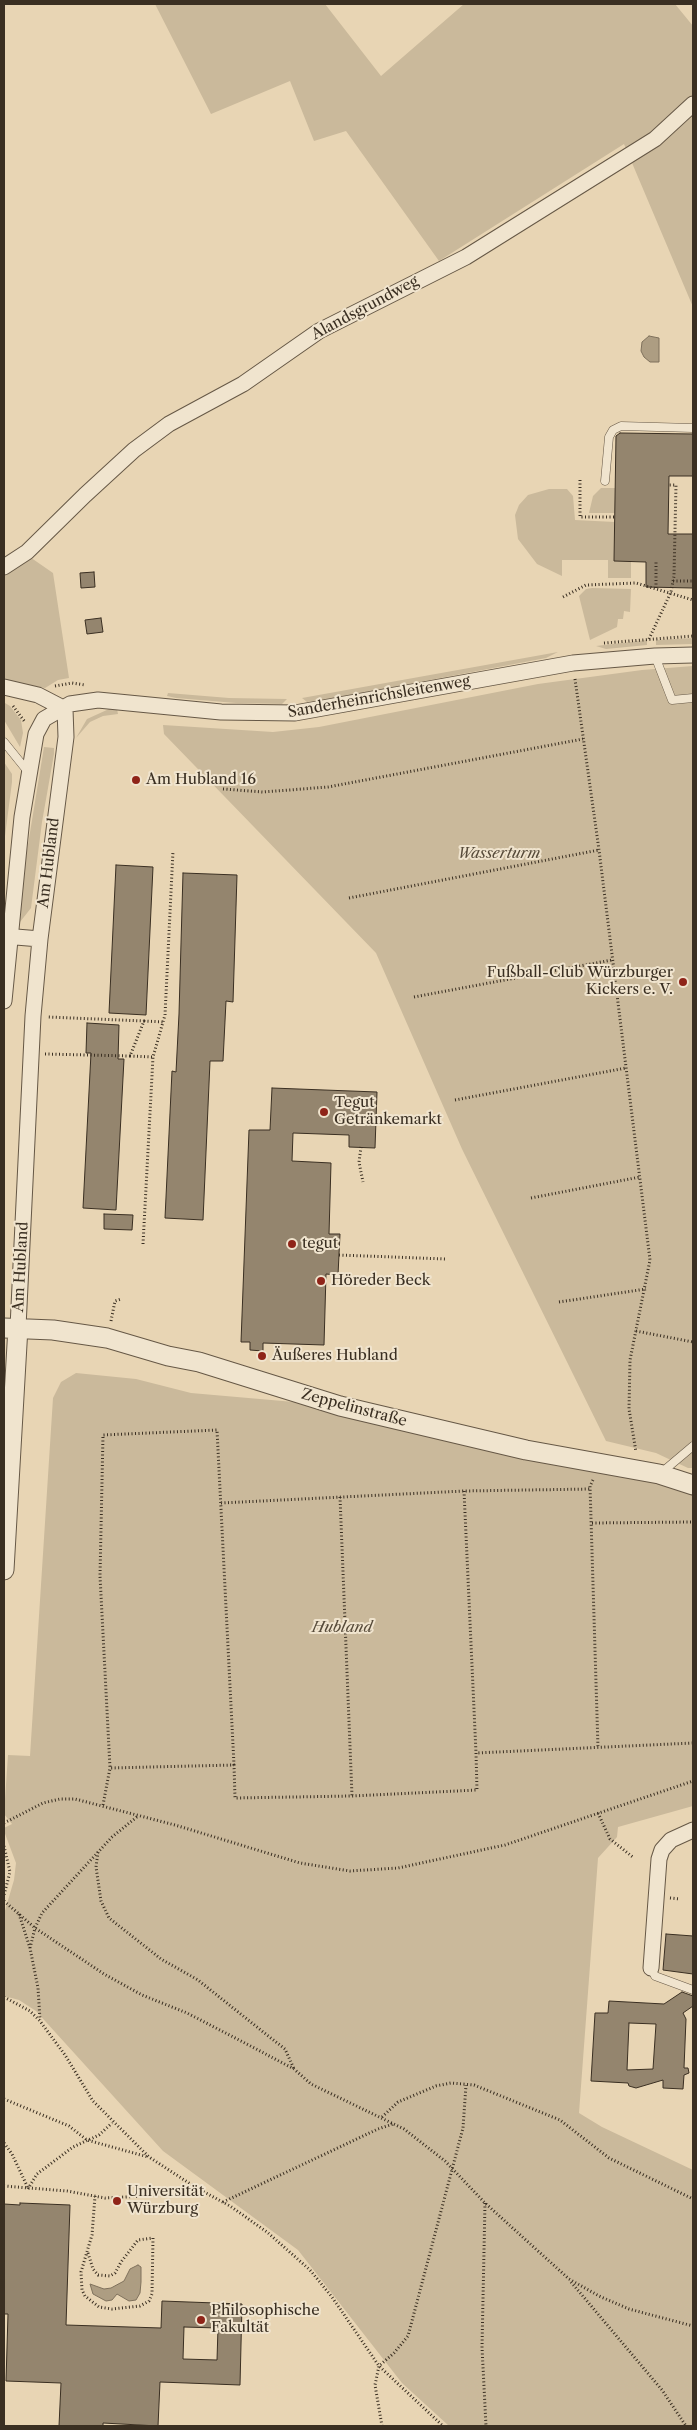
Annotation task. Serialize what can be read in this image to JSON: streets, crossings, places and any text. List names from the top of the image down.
{
  "streets": {
    "street": [
      "Alandsgrundweg",
      "Sanderheinrichsleitenweg",
      "Am Hubland",
      "Zeppelinstraße"
    ]
  },
  "crossings": [
    ["Sanderheinrichsleitenweg", "Am Hubland"],
    ["Am Hubland", "Zeppelinstraße"]
  ],
  "parks": ["Wasserturm", "Hubland"],
  "places": [
    "Am Hubland 16",
    "Fußball-Club Würzburger Kickers e. V.",
    "Tegut Getränkemarkt",
    "tegut",
    "Höreder Beck",
    "Äußeres Hubland",
    "Universität Würzburg",
    "Philosophische Fakultät"
  ]
}
